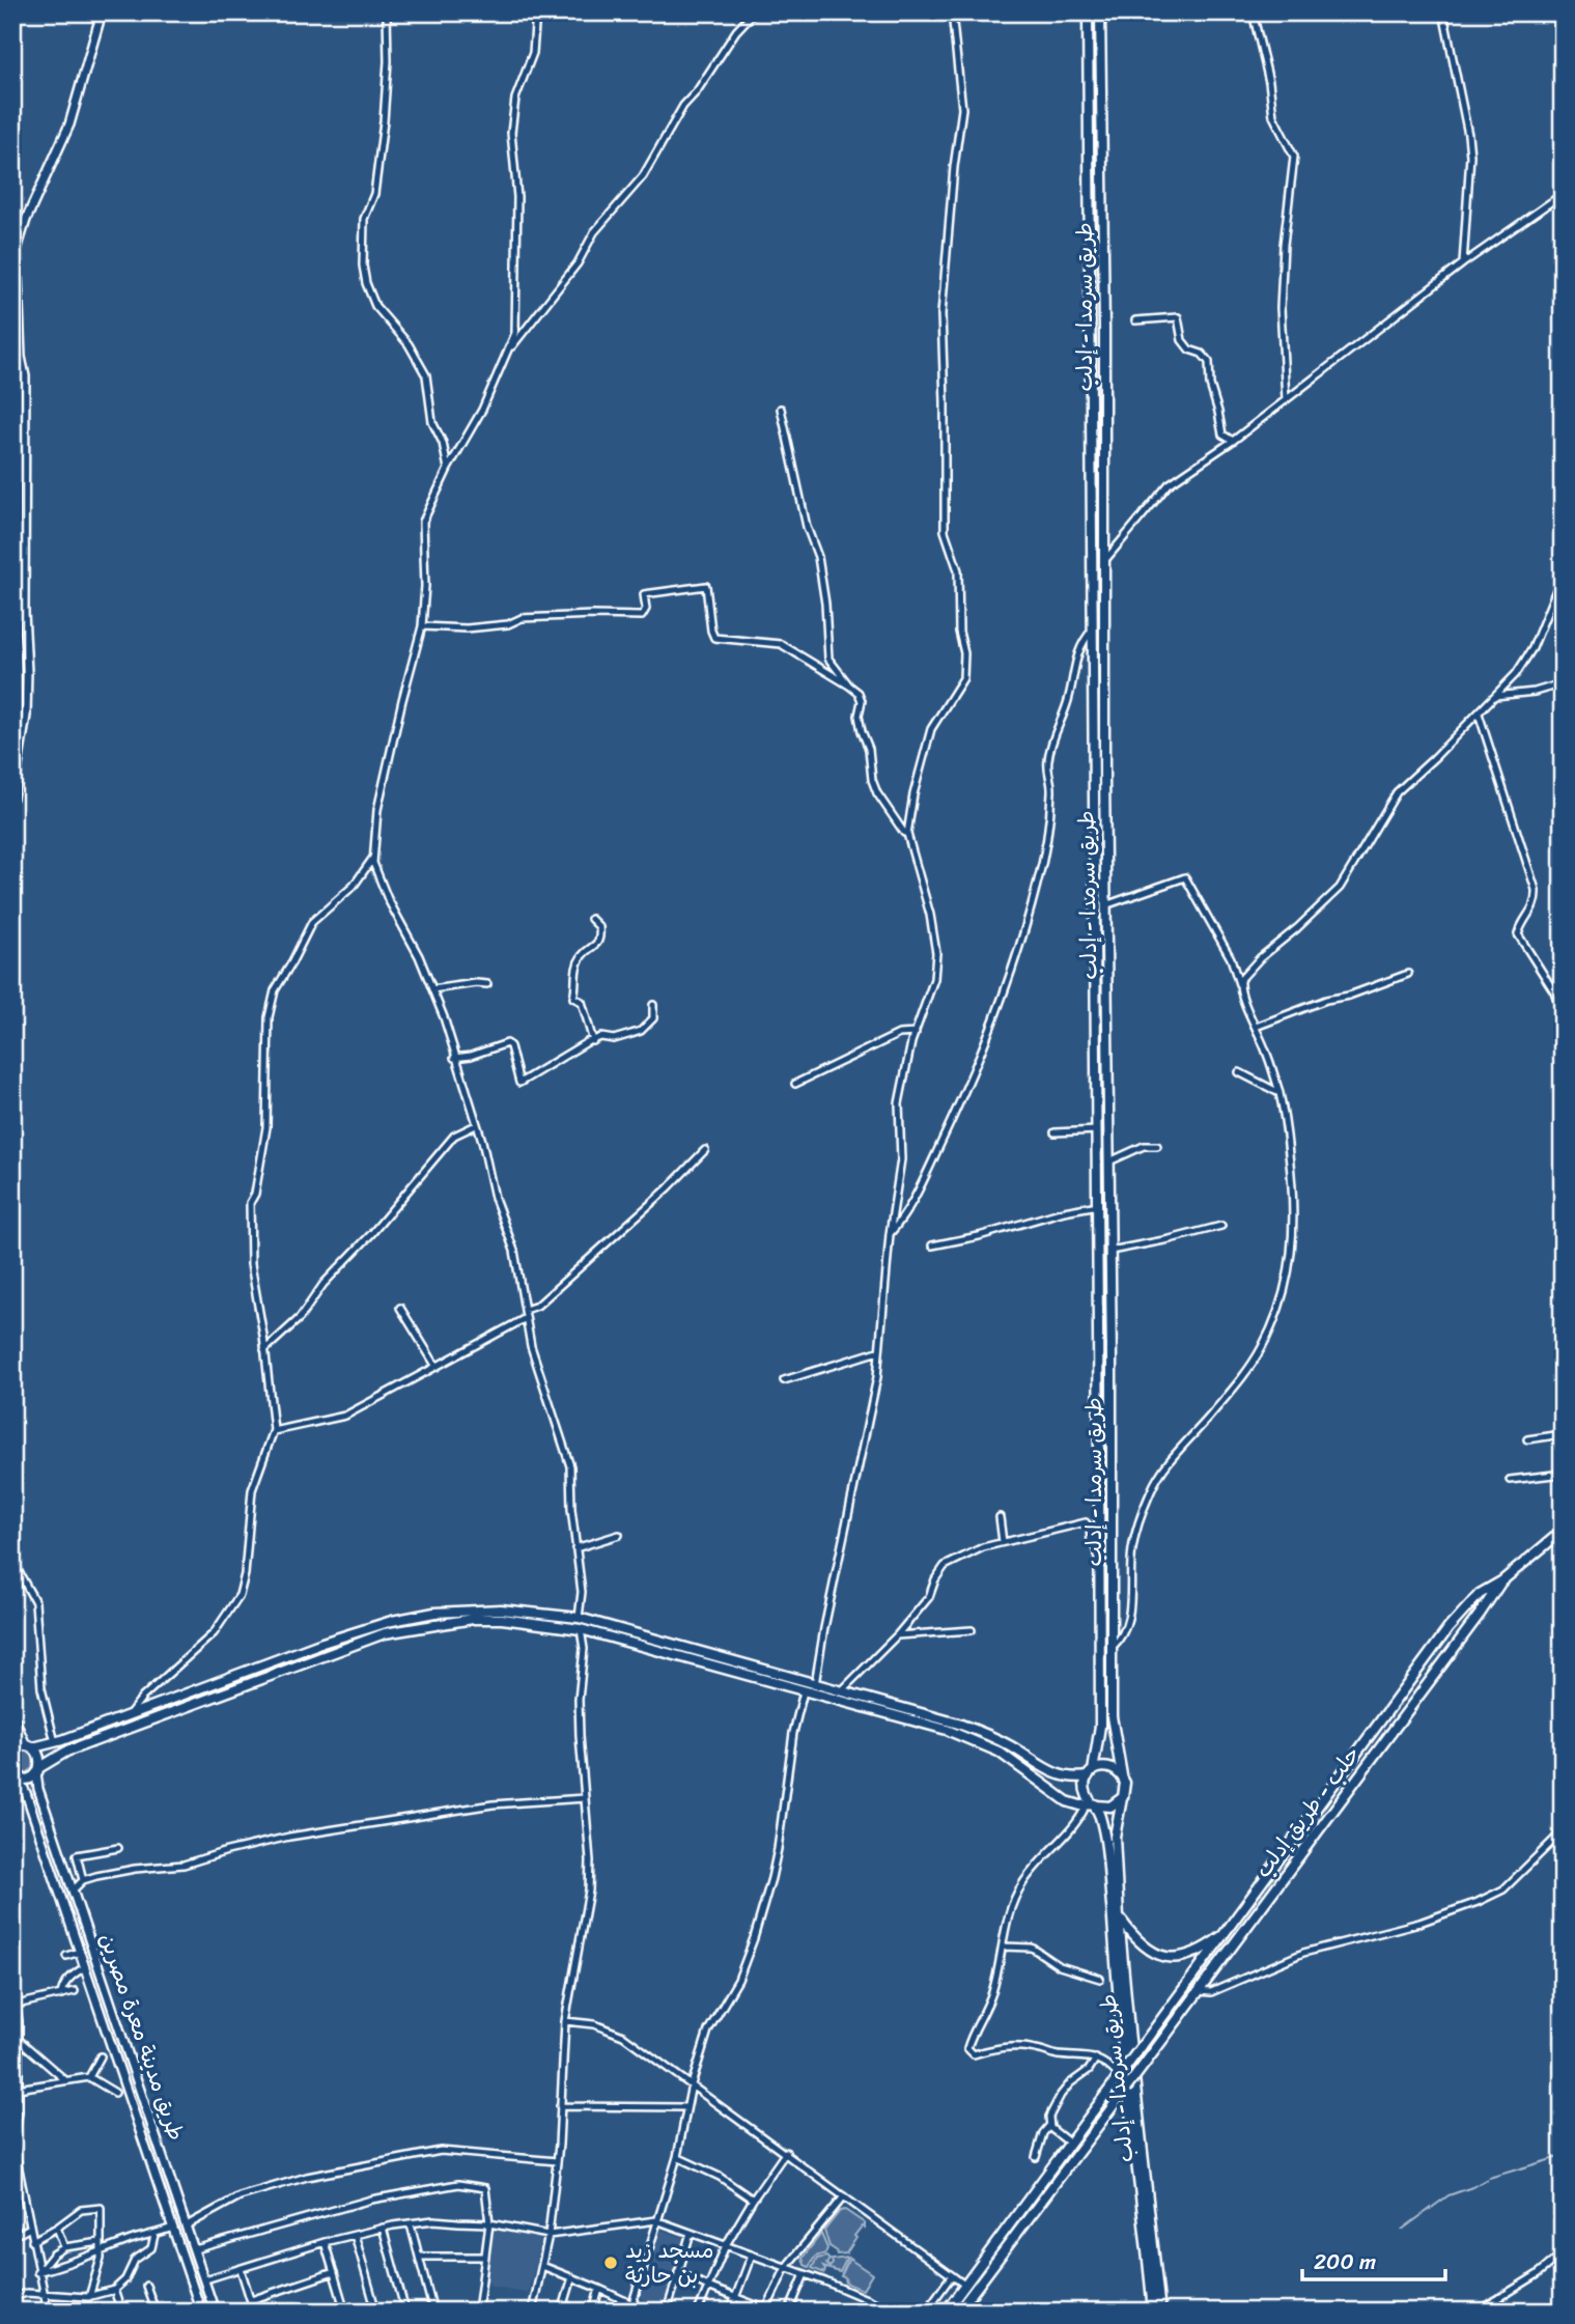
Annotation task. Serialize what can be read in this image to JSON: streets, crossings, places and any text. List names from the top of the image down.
{
  "streets": {
    "main road": ["طريق سرمدا - إدلب", "حلب - طريق إدلب", "طريق مدينة معرة مصرين"]
  },
  "places": ["مسجد زيد بن حارثة"],
  "scale_bar": "200 m"
}
